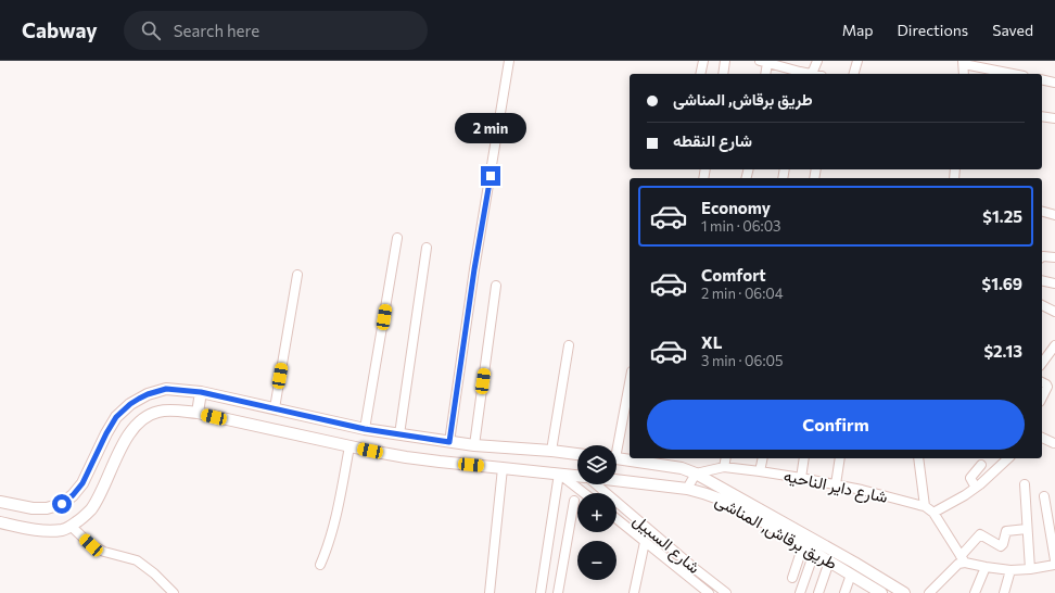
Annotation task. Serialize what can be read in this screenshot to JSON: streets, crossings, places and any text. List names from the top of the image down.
{
  "streets": {
    "street": ["شارع داير الناحيه", "طريق برقاش, المناشى", "شارع السبيل"]
  },
  "page": {
    "header": "Cabway",
    "search": "Search here",
    "nav": ["Map", "Directions", "Saved"],
    "banner": ["طريق برقاش, المناشى", "شارع النقطه"],
    "bubble": "2 min",
    "list": [
      {
        "name": "Economy",
        "note": "1 min · 06:03",
        "value": "$1.25"
      },
      {
        "name": "Comfort",
        "note": "2 min · 06:04",
        "value": "$1.69"
      },
      {
        "name": "XL",
        "note": "3 min · 06:05",
        "value": "$2.13"
      }
    ],
    "buttons": "Confirm",
    "map_buttons": ["+", "−"]
  }
}
